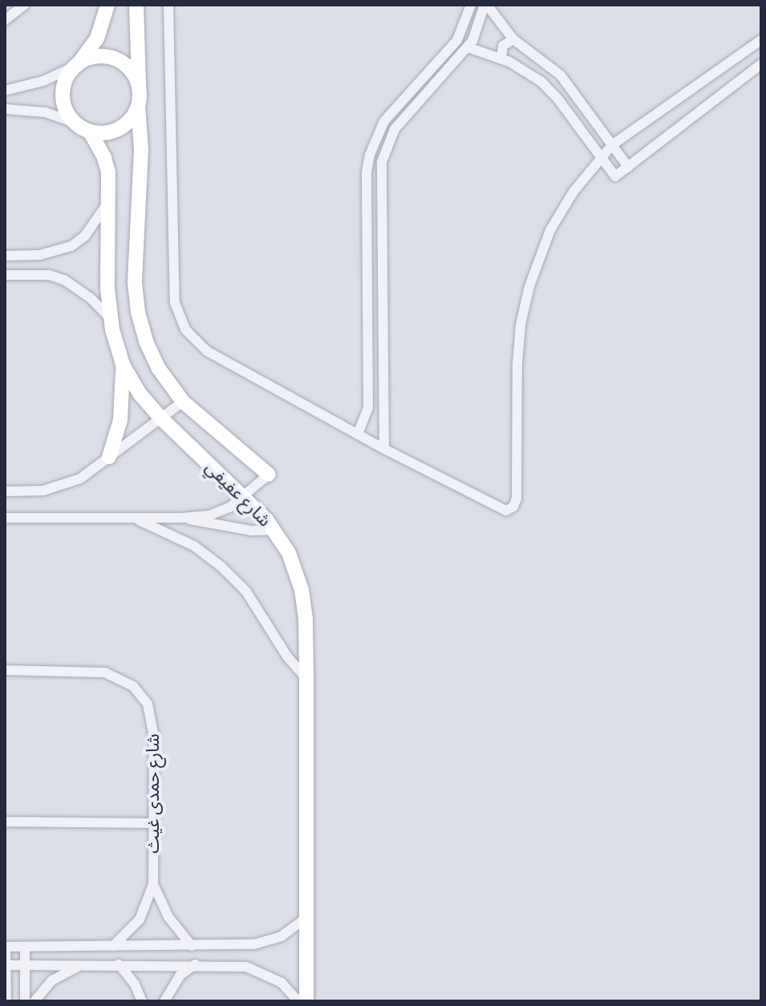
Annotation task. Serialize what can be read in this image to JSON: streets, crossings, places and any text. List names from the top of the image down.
{
  "streets": {
    "street": ["شارع عفيفي", "شارع حمدى غيث"]
  }
}
